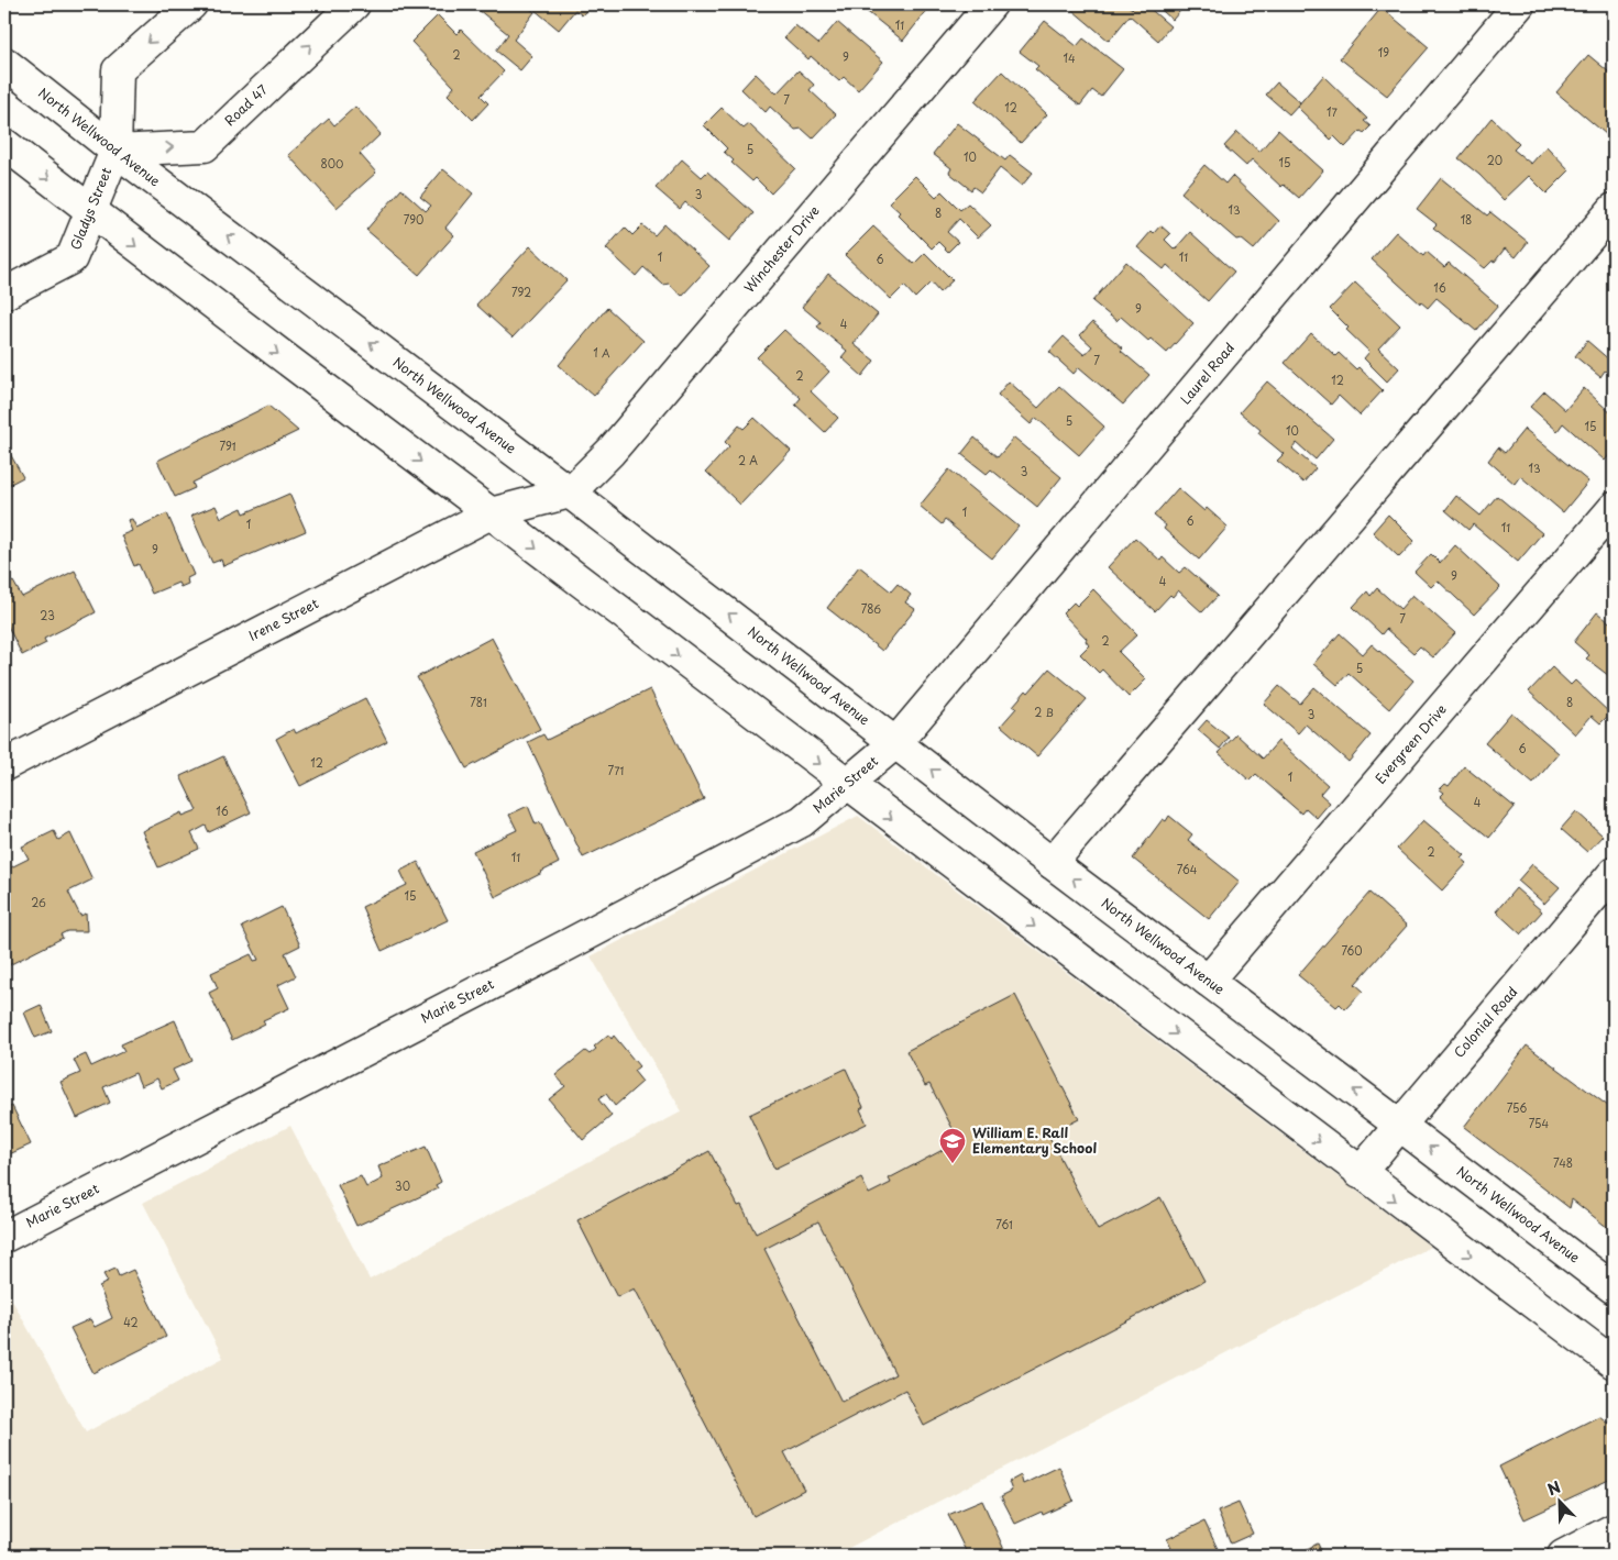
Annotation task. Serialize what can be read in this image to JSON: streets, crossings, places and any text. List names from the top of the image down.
{
  "streets": {
    "street": [
      "Road 47",
      "North Wellwood Avenue",
      "Gladys Street",
      "Winchester Drive",
      "Laurel Road",
      "Irene Street",
      "Evergreen Drive",
      "Marie Street",
      "Colonial Road"
    ]
  },
  "crossings": [
    ["Road 47", "North Wellwood Avenue"],
    ["Road 47", "Gladys Street"],
    ["North Wellwood Avenue", "Gladys Street"],
    ["North Wellwood Avenue", "Winchester Drive"],
    ["North Wellwood Avenue", "Laurel Road"],
    ["North Wellwood Avenue", "Irene Street"],
    ["North Wellwood Avenue", "Evergreen Drive"],
    ["North Wellwood Avenue", "Marie Street"],
    ["North Wellwood Avenue", "Colonial Road"],
    ["Winchester Drive", "Irene Street"],
    ["Laurel Road", "Marie Street"]
  ],
  "one_way": ["Road 47"],
  "places": {
    "school or university": ["William E. Rall Elementary School"]
  },
  "house_numbers": [
    "11",
    "19",
    "2",
    "9",
    "14",
    "7",
    "12",
    "17",
    "5",
    "10",
    "20",
    "15",
    "800",
    "3",
    "13",
    "8",
    "790",
    "18",
    "1",
    "11",
    "6",
    "16",
    "792",
    "9",
    "4",
    "1 A",
    "7",
    "2",
    "12",
    "5",
    "15",
    "10",
    "791",
    "2 A",
    "13",
    "3",
    "1",
    "6",
    "1",
    "11",
    "9",
    "9",
    "4",
    "786",
    "23",
    "7",
    "2",
    "5",
    "781",
    "8",
    "2 B",
    "3",
    "6",
    "12",
    "771",
    "1",
    "4",
    "16",
    "2",
    "11",
    "764",
    "15",
    "26",
    "760",
    "756",
    "754",
    "748",
    "30",
    "761",
    "42"
  ],
  "north": "top left"
}
